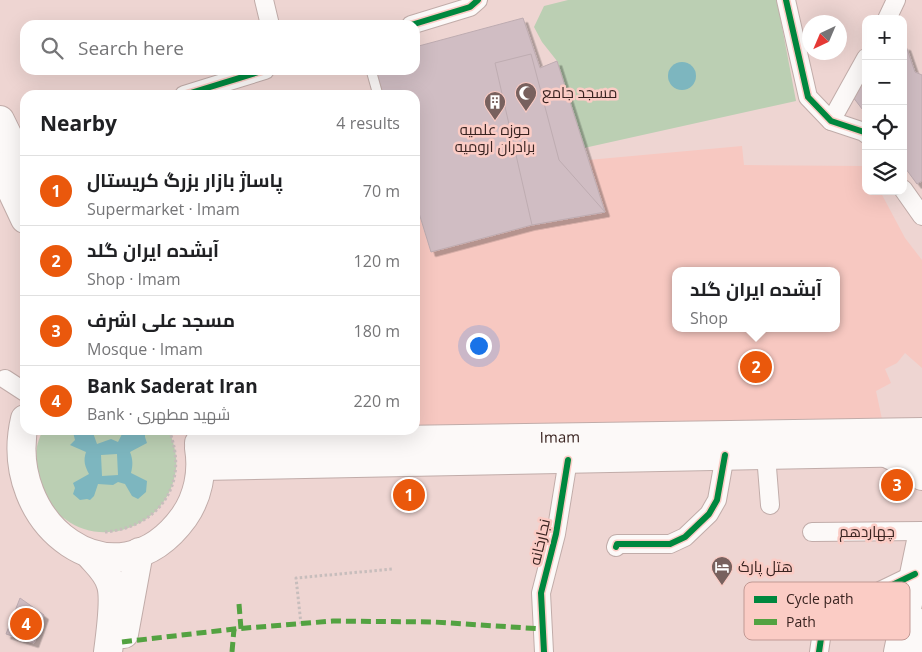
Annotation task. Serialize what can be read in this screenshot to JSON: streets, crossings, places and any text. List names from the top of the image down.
{
  "streets": {
    "main road": ["Imam"],
    "street": ["چهاردهم", "نجارخانه"]
  },
  "crossings": [
    ["Imam", "نجارخانه"]
  ],
  "places": {
    "mosque": ["مسجد جامع"],
    "building": ["حوزه علمیه برادران ارومیه"],
    "hotel": ["هتل پارک"]
  },
  "legend": ["Cycle path", "Path"],
  "north": "bottom left",
  "page": {
    "map_buttons": ["+", "−"],
    "search": "Search here",
    "heading": ["Nearby", "4 results"],
    "list": [
      {
        "mark": "1",
        "name": "پاساژ بازار بزرگ کریستال",
        "note": "Supermarket · Imam",
        "value": "70 m"
      },
      {
        "mark": "2",
        "name": "آبشده ایران گلد",
        "note": "Shop · Imam",
        "value": "120 m"
      },
      {
        "mark": "3",
        "name": "مسجد علی اشرف",
        "note": "Mosque · Imam",
        "value": "180 m"
      },
      {
        "mark": "4",
        "name": "Bank Saderat Iran",
        "note": "Bank · شهید مطهری",
        "value": "220 m"
      }
    ],
    "popup": ["آبشده ایران گلد", "Shop"],
    "pins": [
      "2",
      "3",
      "1",
      "4"
    ]
  }
}
